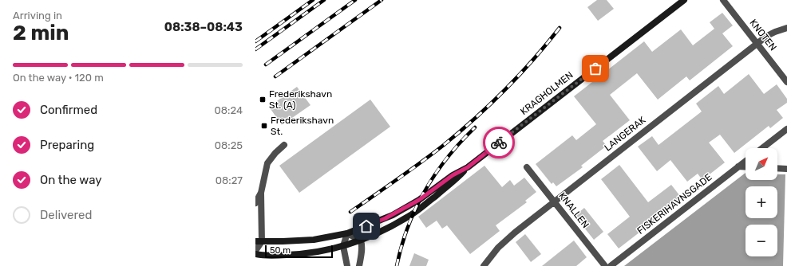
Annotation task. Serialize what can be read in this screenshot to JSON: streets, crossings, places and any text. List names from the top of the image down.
{
  "streets": {
    "street": [
      "KNOTEN",
      "KRAGHOLMEN",
      "LANGERAK",
      "FISKERIHAVNSGADE",
      "KNALLEN"
    ]
  },
  "crossings": [
    ["KNOTEN", "LANGERAK"],
    ["LANGERAK", "KNALLEN"]
  ],
  "places": {
    "transit": ["Frederikshavn St. (A)", "Frederikshavn St."]
  },
  "scale_bar": "50 m",
  "north": "top right",
  "page": {
    "heading": ["2 min", "Arriving in", "08:38–08:43"],
    "bar": "On the way · 120 m",
    "list": [
      ["Confirmed", "08:24"],
      ["Preparing", "08:25"],
      ["On the way", "08:27"],
      "Delivered"
    ],
    "map_buttons": ["+", "−"],
    "scale": "50 m"
  }
}
